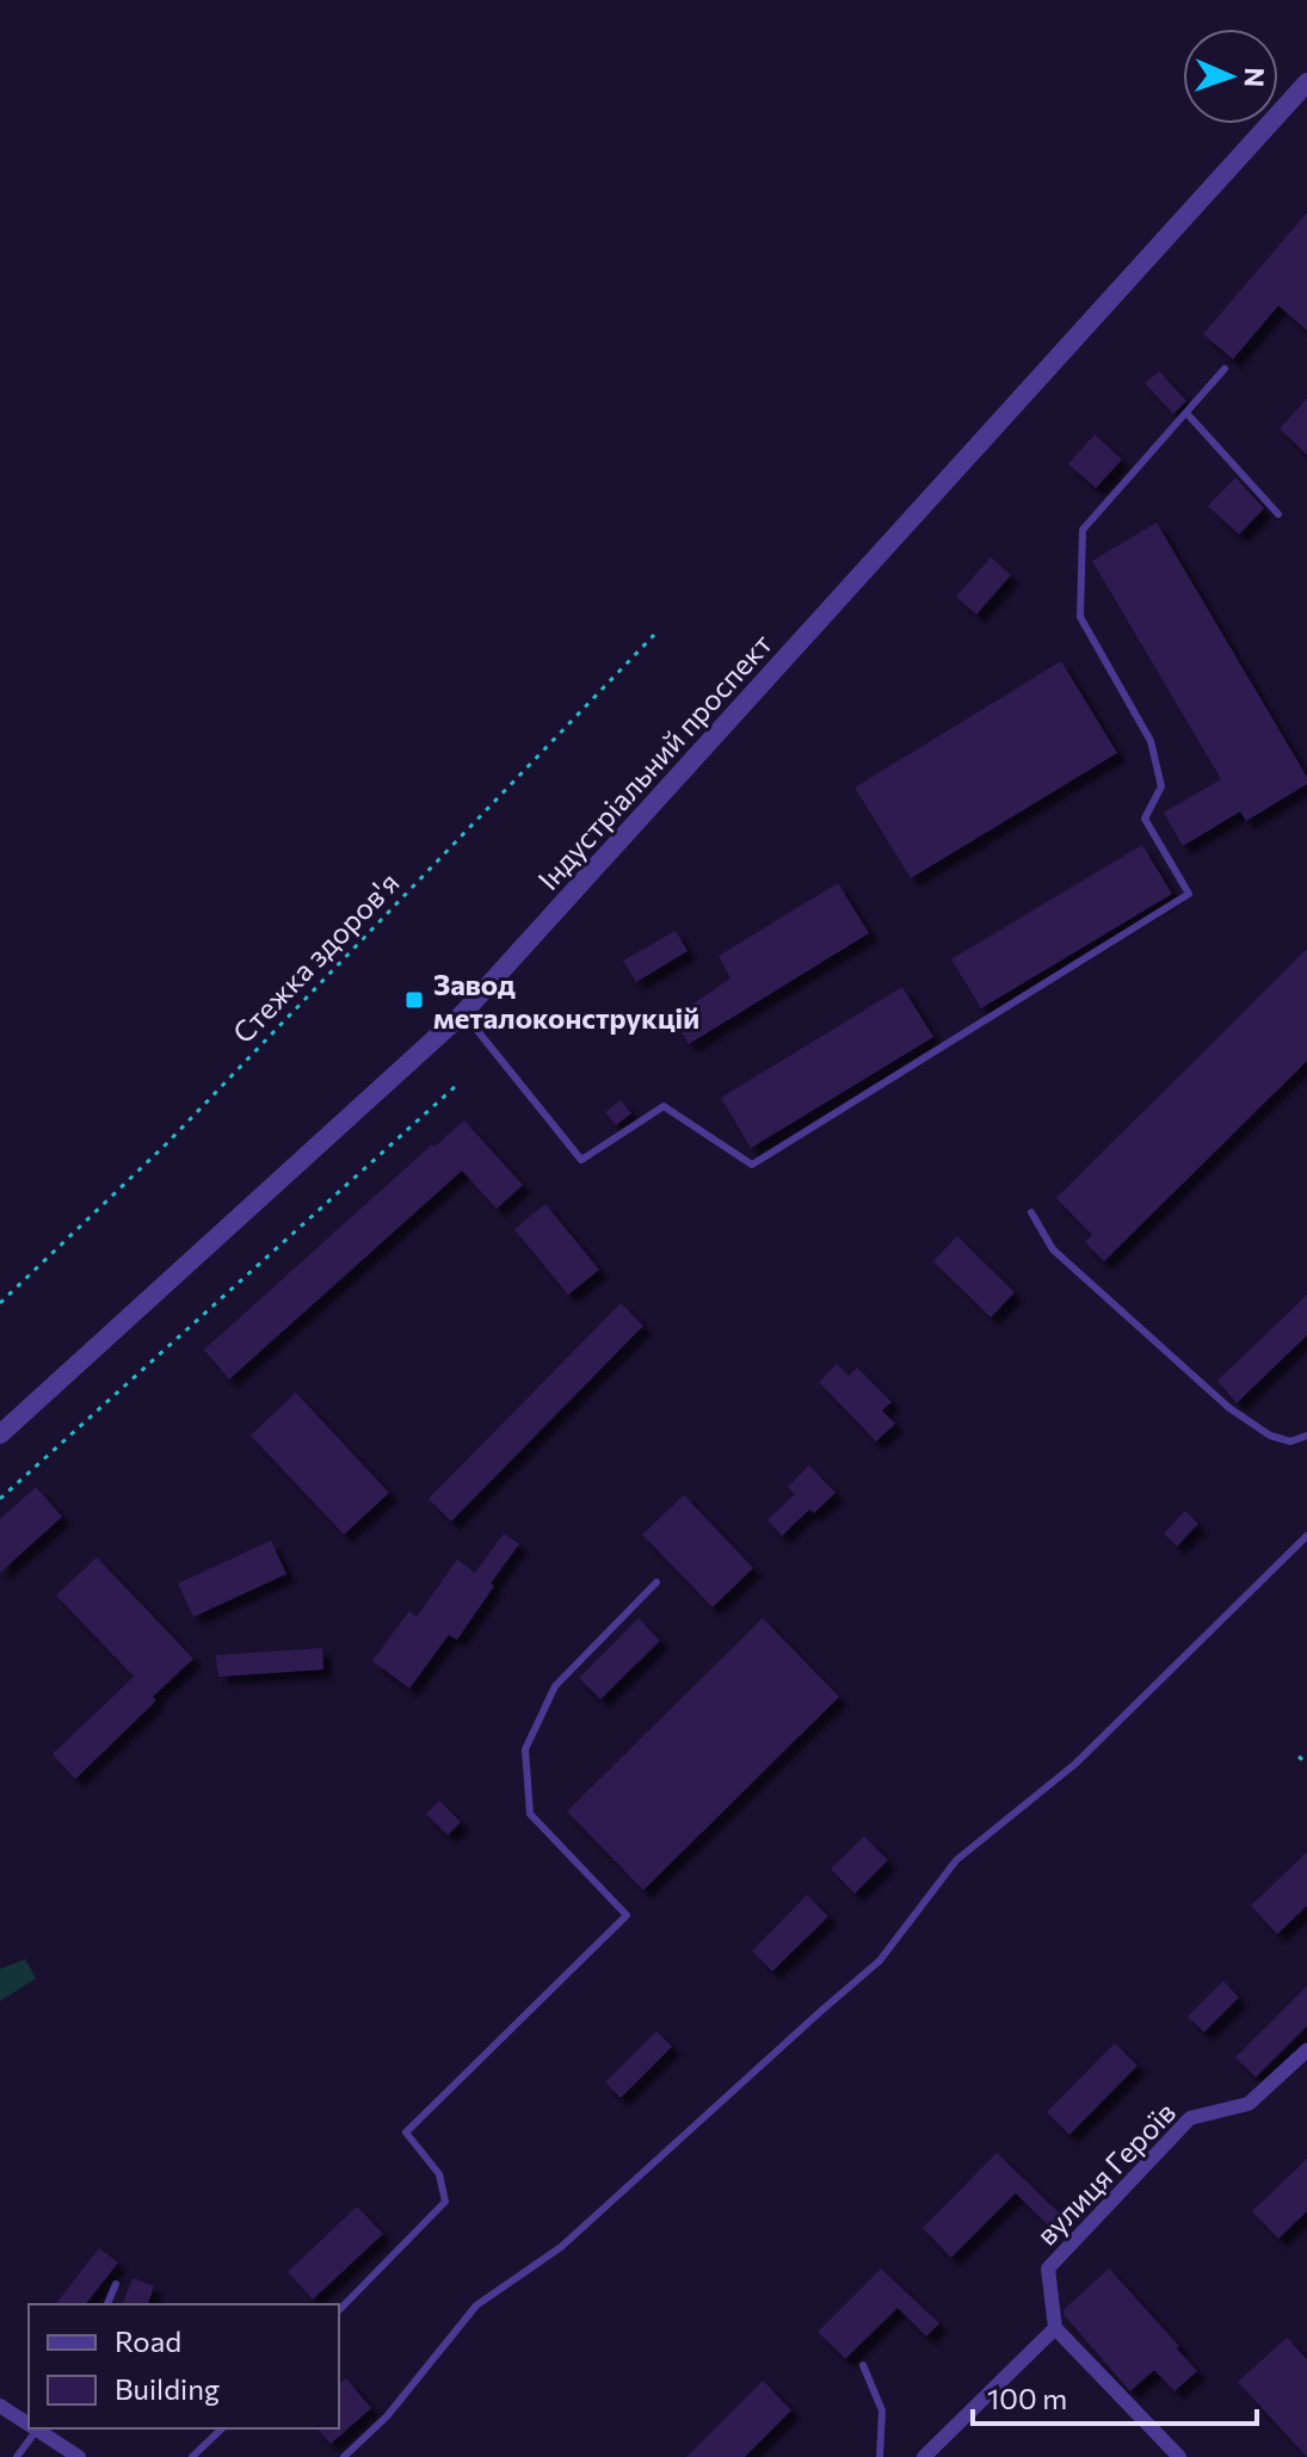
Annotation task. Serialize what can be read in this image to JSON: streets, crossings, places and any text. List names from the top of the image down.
{
  "streets": {
    "street": ["Індустріальний проспект", "вулиця Героїв"],
    "path": ["Стежка здоров'я"]
  },
  "places": {
    "transit": ["Завод металоконструкцій"]
  },
  "legend": ["Road", "Building"],
  "scale_bar": "100 m",
  "north": "right"
}
